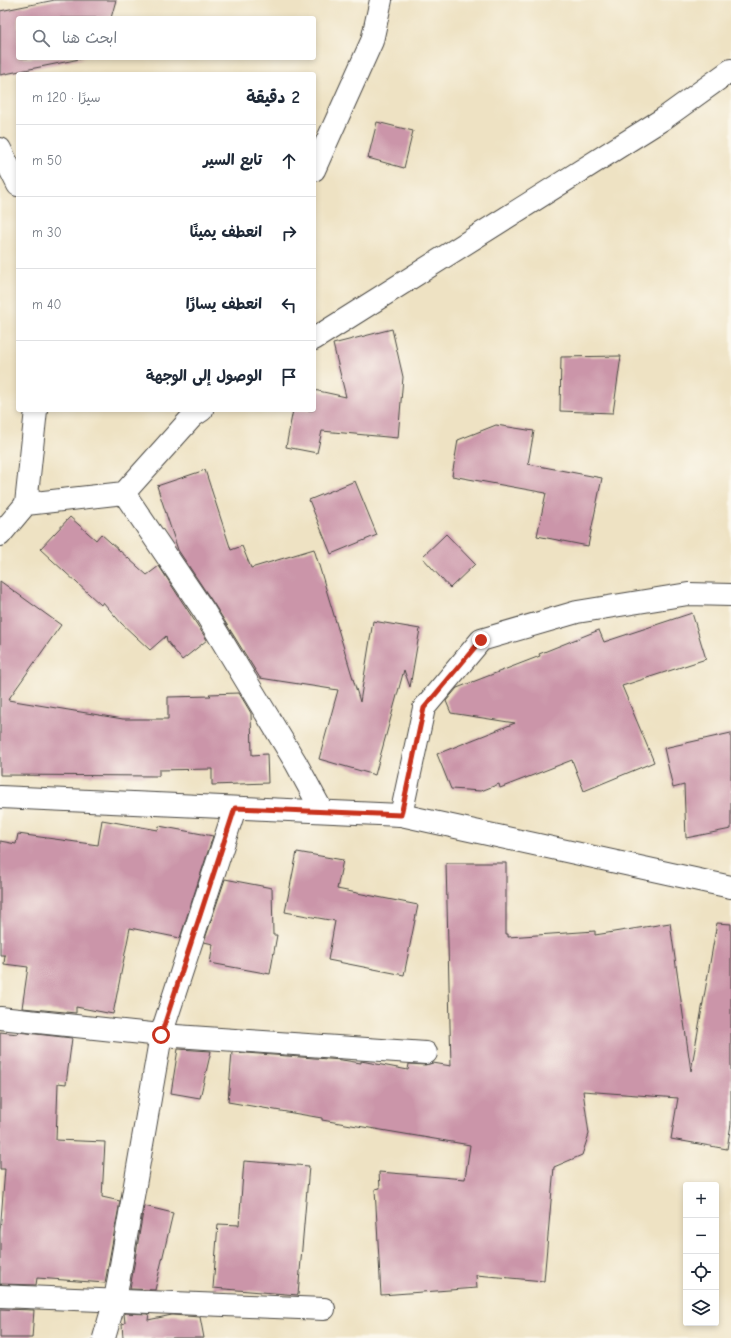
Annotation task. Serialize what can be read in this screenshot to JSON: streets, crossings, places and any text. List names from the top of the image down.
{
  "page": {
    "search": "ابحث هنا",
    "heading": ["2 دقيقة", "سيرًا · 120 m"],
    "list": [
      ["تابع السير", "50 m"],
      ["انعطف يمينًا", "30 m"],
      ["انعطف يسارًا", "40 m"],
      "الوصول إلى الوجهة"
    ],
    "map_buttons": ["+", "−"]
  }
}
